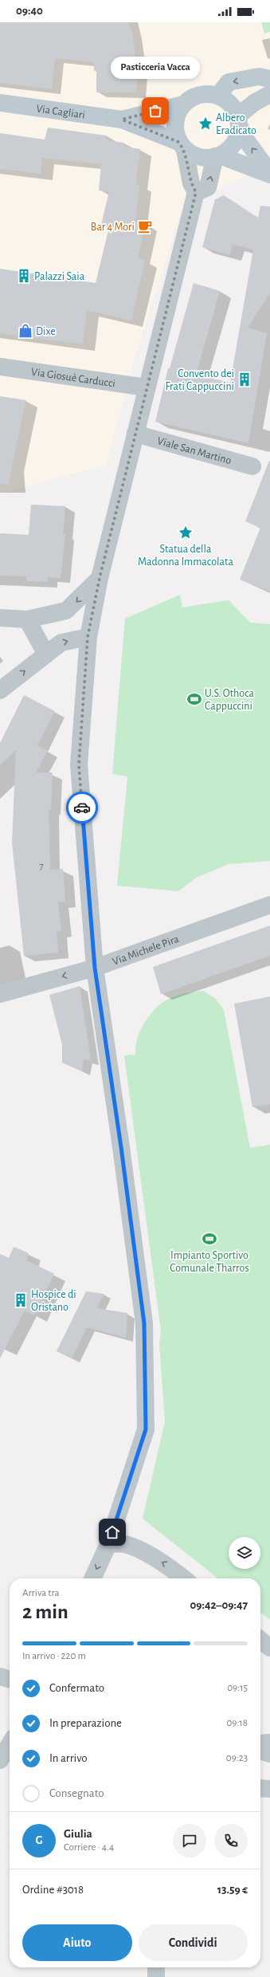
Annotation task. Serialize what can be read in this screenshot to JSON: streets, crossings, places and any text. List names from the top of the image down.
{
  "streets": {
    "main road": ["Via Cagliari"],
    "street": ["Via Giosuè Carducci", "Viale San Martino", "Via Michele Pira"]
  },
  "places": {
    "other": ["Pasticceria Vacca"],
    "place": ["Albero Eradicato", "Statua della Madonna Immacolata"],
    "cafe": ["Bar 4 Mori"],
    "building": ["Palazzi Saia", "Convento dei Frati Cappuccini", "Hospice di Oristano"],
    "shop": ["Dixe"],
    "sports": ["U.S. Othoca Cappuccini", "Impianto Sportivo Comunale Tharros"]
  },
  "house_numbers": ["7"],
  "page": {
    "status": "09:40",
    "bubble": "Pasticceria Vacca",
    "heading": ["2 min", "Arriva tra", "09:42–09:47"],
    "panel": [
      "Giulia",
      "Corriere · 4.4",
      "Ordine #3018",
      "13.59 €"
    ],
    "bar": "In arrivo · 220 m",
    "list": [
      ["Confermato", "09:15"],
      ["In preparazione", "09:18"],
      ["In arrivo", "09:23"],
      "Consegnato"
    ],
    "round": "G",
    "buttons": ["Aiuto", "Condividi"]
  }
}
